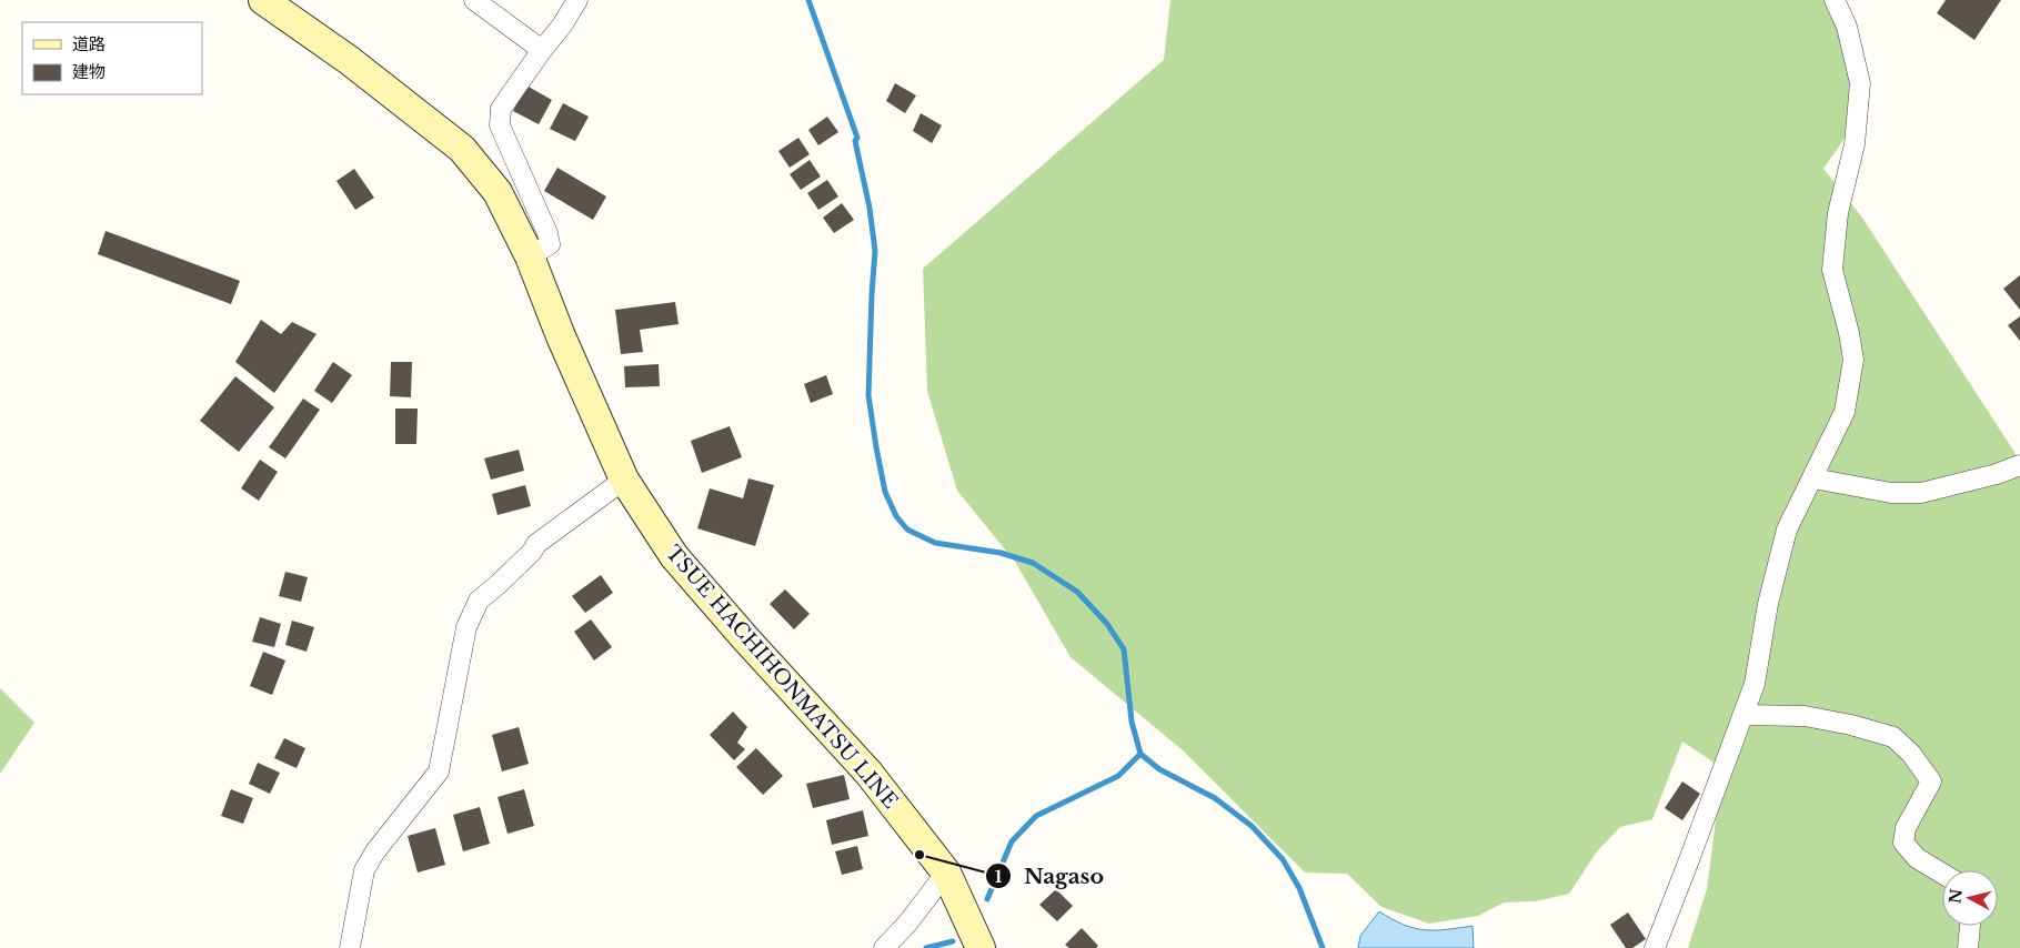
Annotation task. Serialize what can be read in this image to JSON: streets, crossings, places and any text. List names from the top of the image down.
{
  "streets": {
    "main road": ["TSUE HACHIHONMATSU LINE"]
  },
  "places": ["Nagaso"],
  "legend": ["道路", "建物"],
  "north": "left"
}
